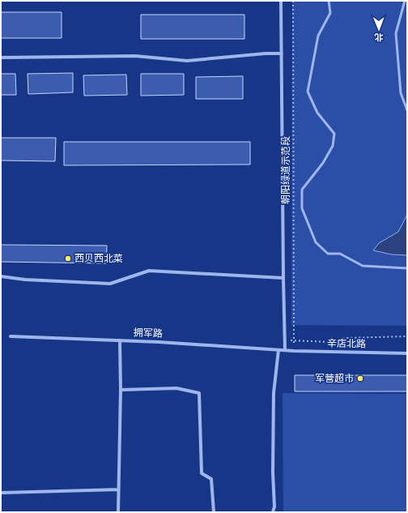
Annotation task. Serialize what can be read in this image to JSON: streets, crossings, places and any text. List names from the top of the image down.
{
  "streets": {
    "street": ["拥军路", "辛店北路"],
    "path": ["朝阳绿道示范段"]
  },
  "crossings": [
    ["朝阳绿道示范段", "辛店北路"],
    ["拥军路", "辛店北路"]
  ],
  "places": ["西贝西北菜", "军营超市"],
  "north": "bottom"
}
